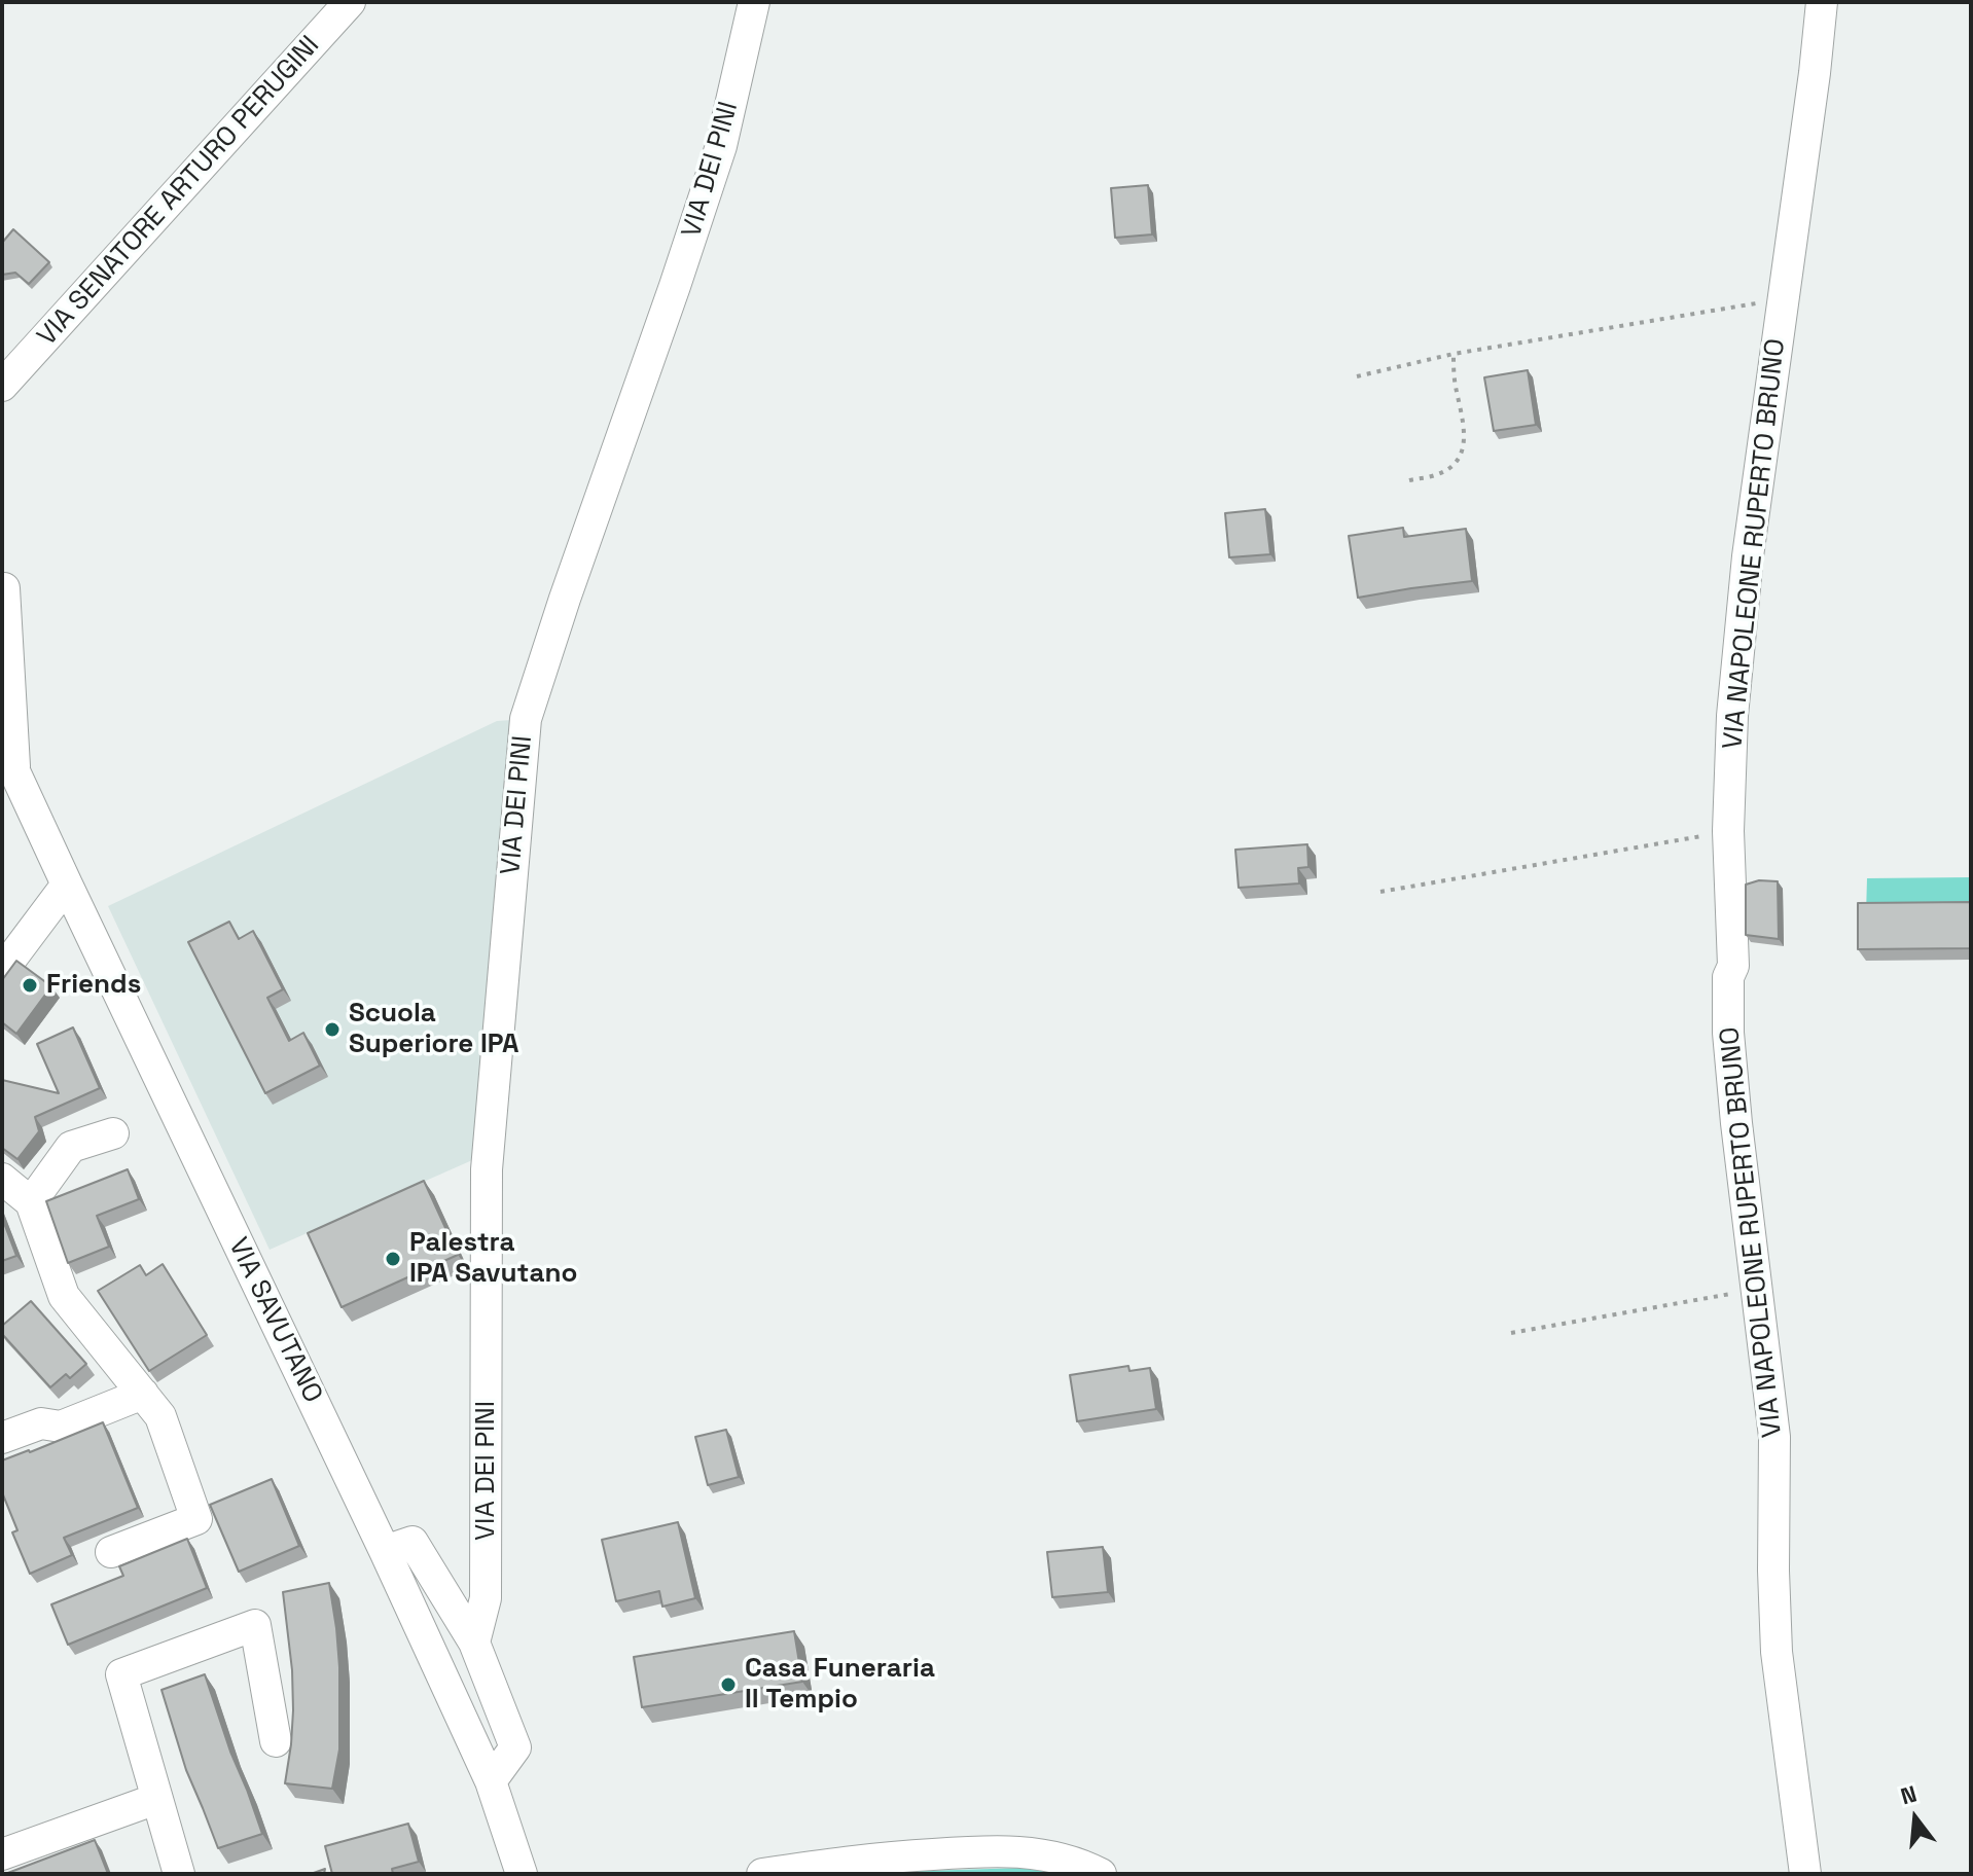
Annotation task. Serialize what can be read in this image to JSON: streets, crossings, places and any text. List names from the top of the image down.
{
  "streets": {
    "street": [
      "VIA DEI PINI",
      "VIA SENATORE ARTURO PERUGINI",
      "VIA NAPOLEONE RUPERTO BRUNO",
      "VIA SAVUTANO"
    ]
  },
  "places": [
    "Friends",
    "Scuola Superiore IPA",
    "Palestra IPA Savutano",
    "Casa Funeraria Il Tempio"
  ],
  "north": "top"
}
